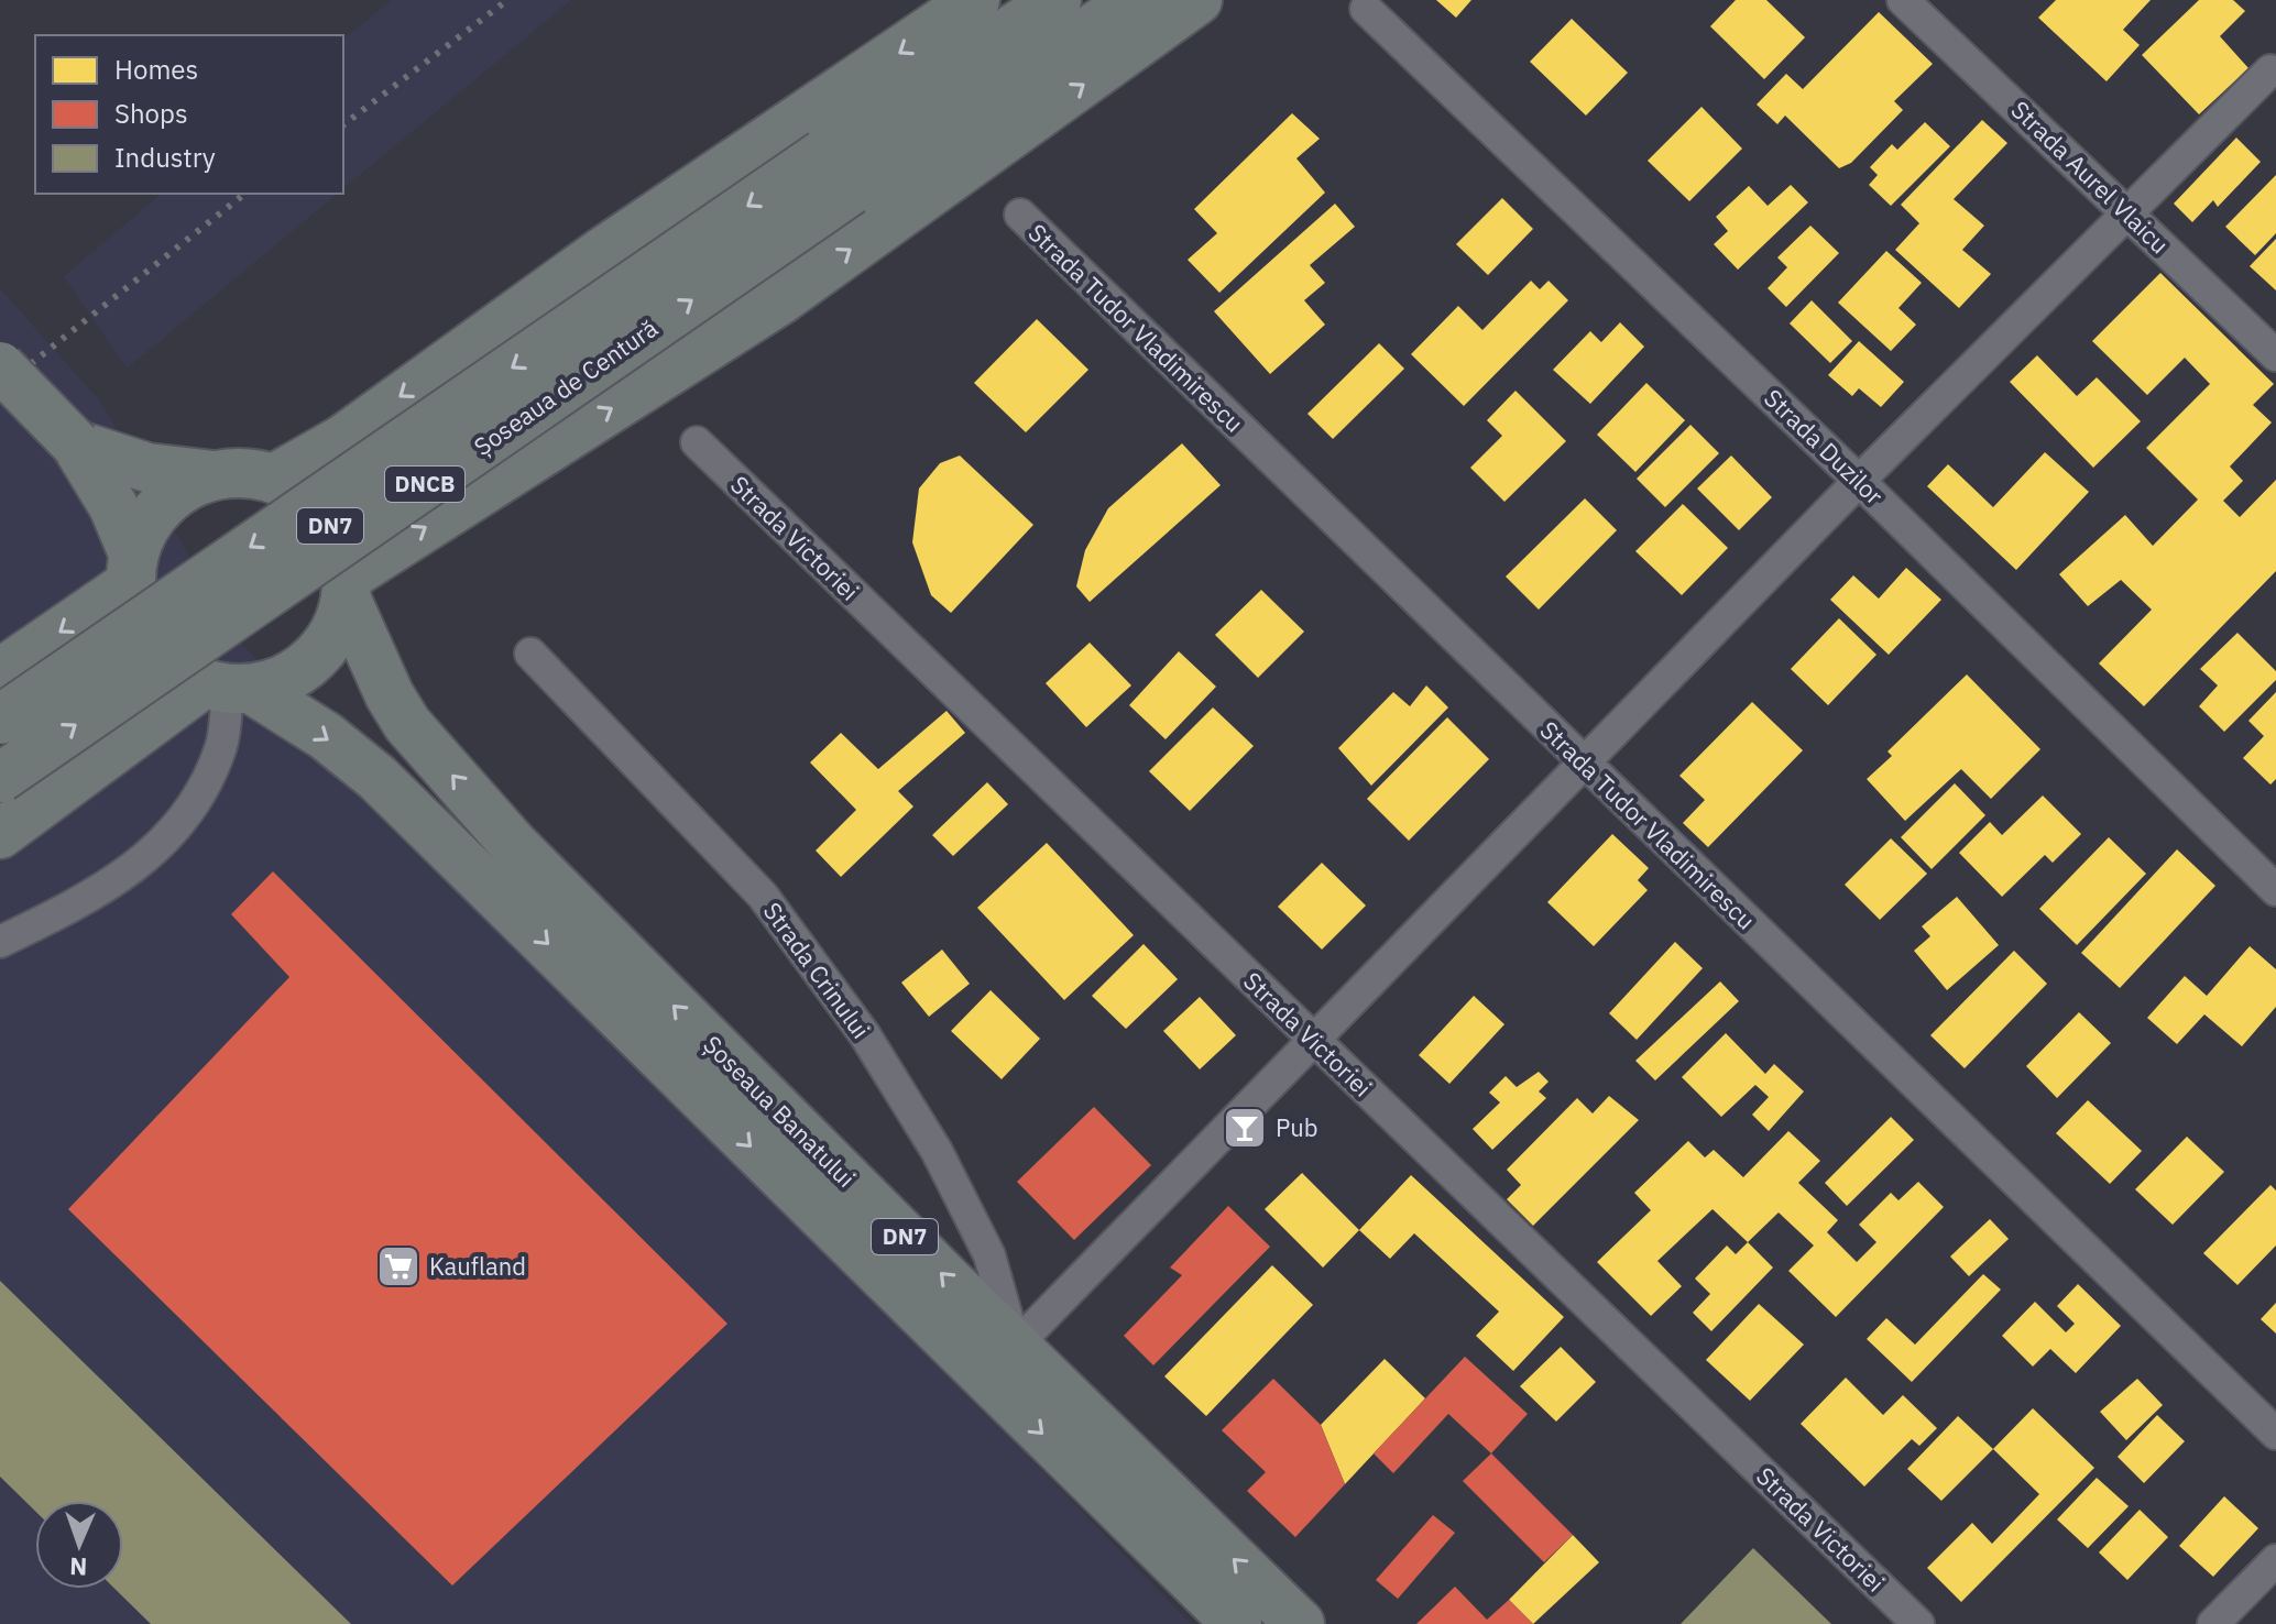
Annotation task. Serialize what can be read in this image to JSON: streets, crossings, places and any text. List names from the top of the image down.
{
  "streets": {
    "main road": [
      "Șoseaua de Centură",
      "DNCB",
      "DN7",
      "Șoseaua Banatului"
    ],
    "street": [
      "Strada Aurel Vlaicu",
      "Strada Tudor Vladimirescu",
      "Strada Duzilor",
      "Strada Victoriei",
      "Strada Crinului"
    ]
  },
  "crossings": [
    ["DN7", "Șoseaua Banatului"],
    ["Strada Crinului", "Șoseaua Banatului"]
  ],
  "places": {
    "bar": ["Pub"],
    "supermarket": ["Kaufland"]
  },
  "legend": ["Homes", "Shops", "Industry"],
  "north": "bottom"
}
